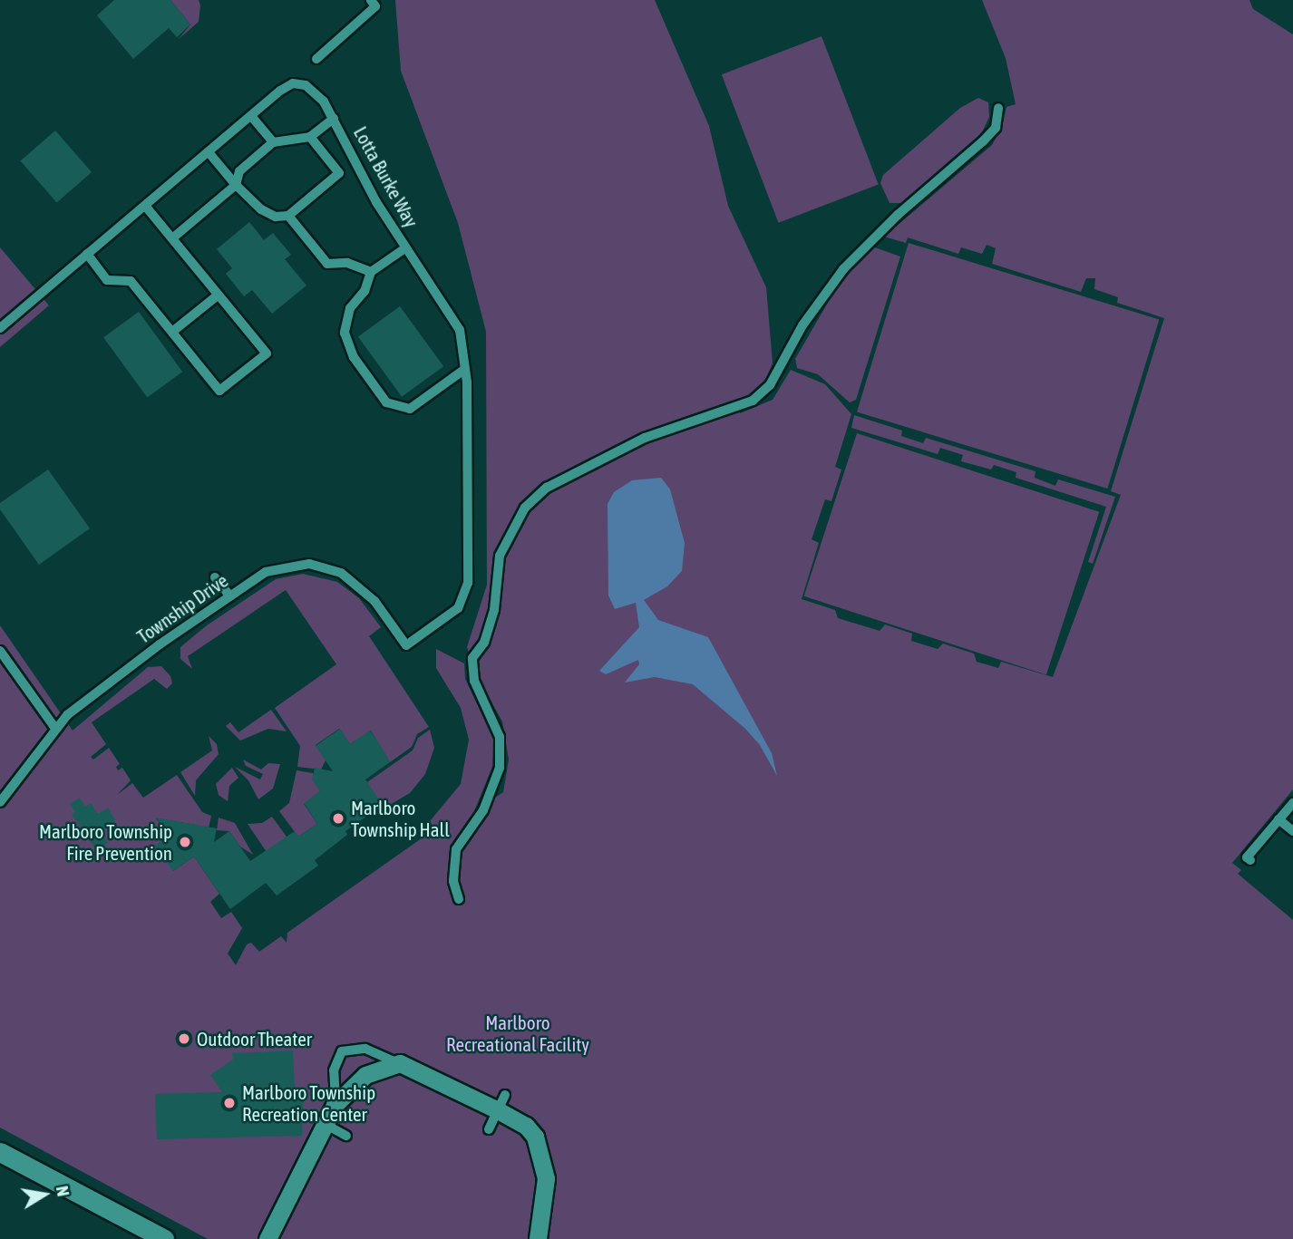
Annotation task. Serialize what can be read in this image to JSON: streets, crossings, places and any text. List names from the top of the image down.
{
  "streets": {
    "lane": ["Lotta Burke Way", "Township Drive"]
  },
  "crossings": [
    ["Lotta Burke Way", "Township Drive"]
  ],
  "parks": ["Marlboro Recreational Facility"],
  "places": [
    "Marlboro Township Hall",
    "Marlboro Township Fire Prevention",
    "Outdoor Theater",
    "Marlboro Township Recreation Center"
  ],
  "north": "right"
}
